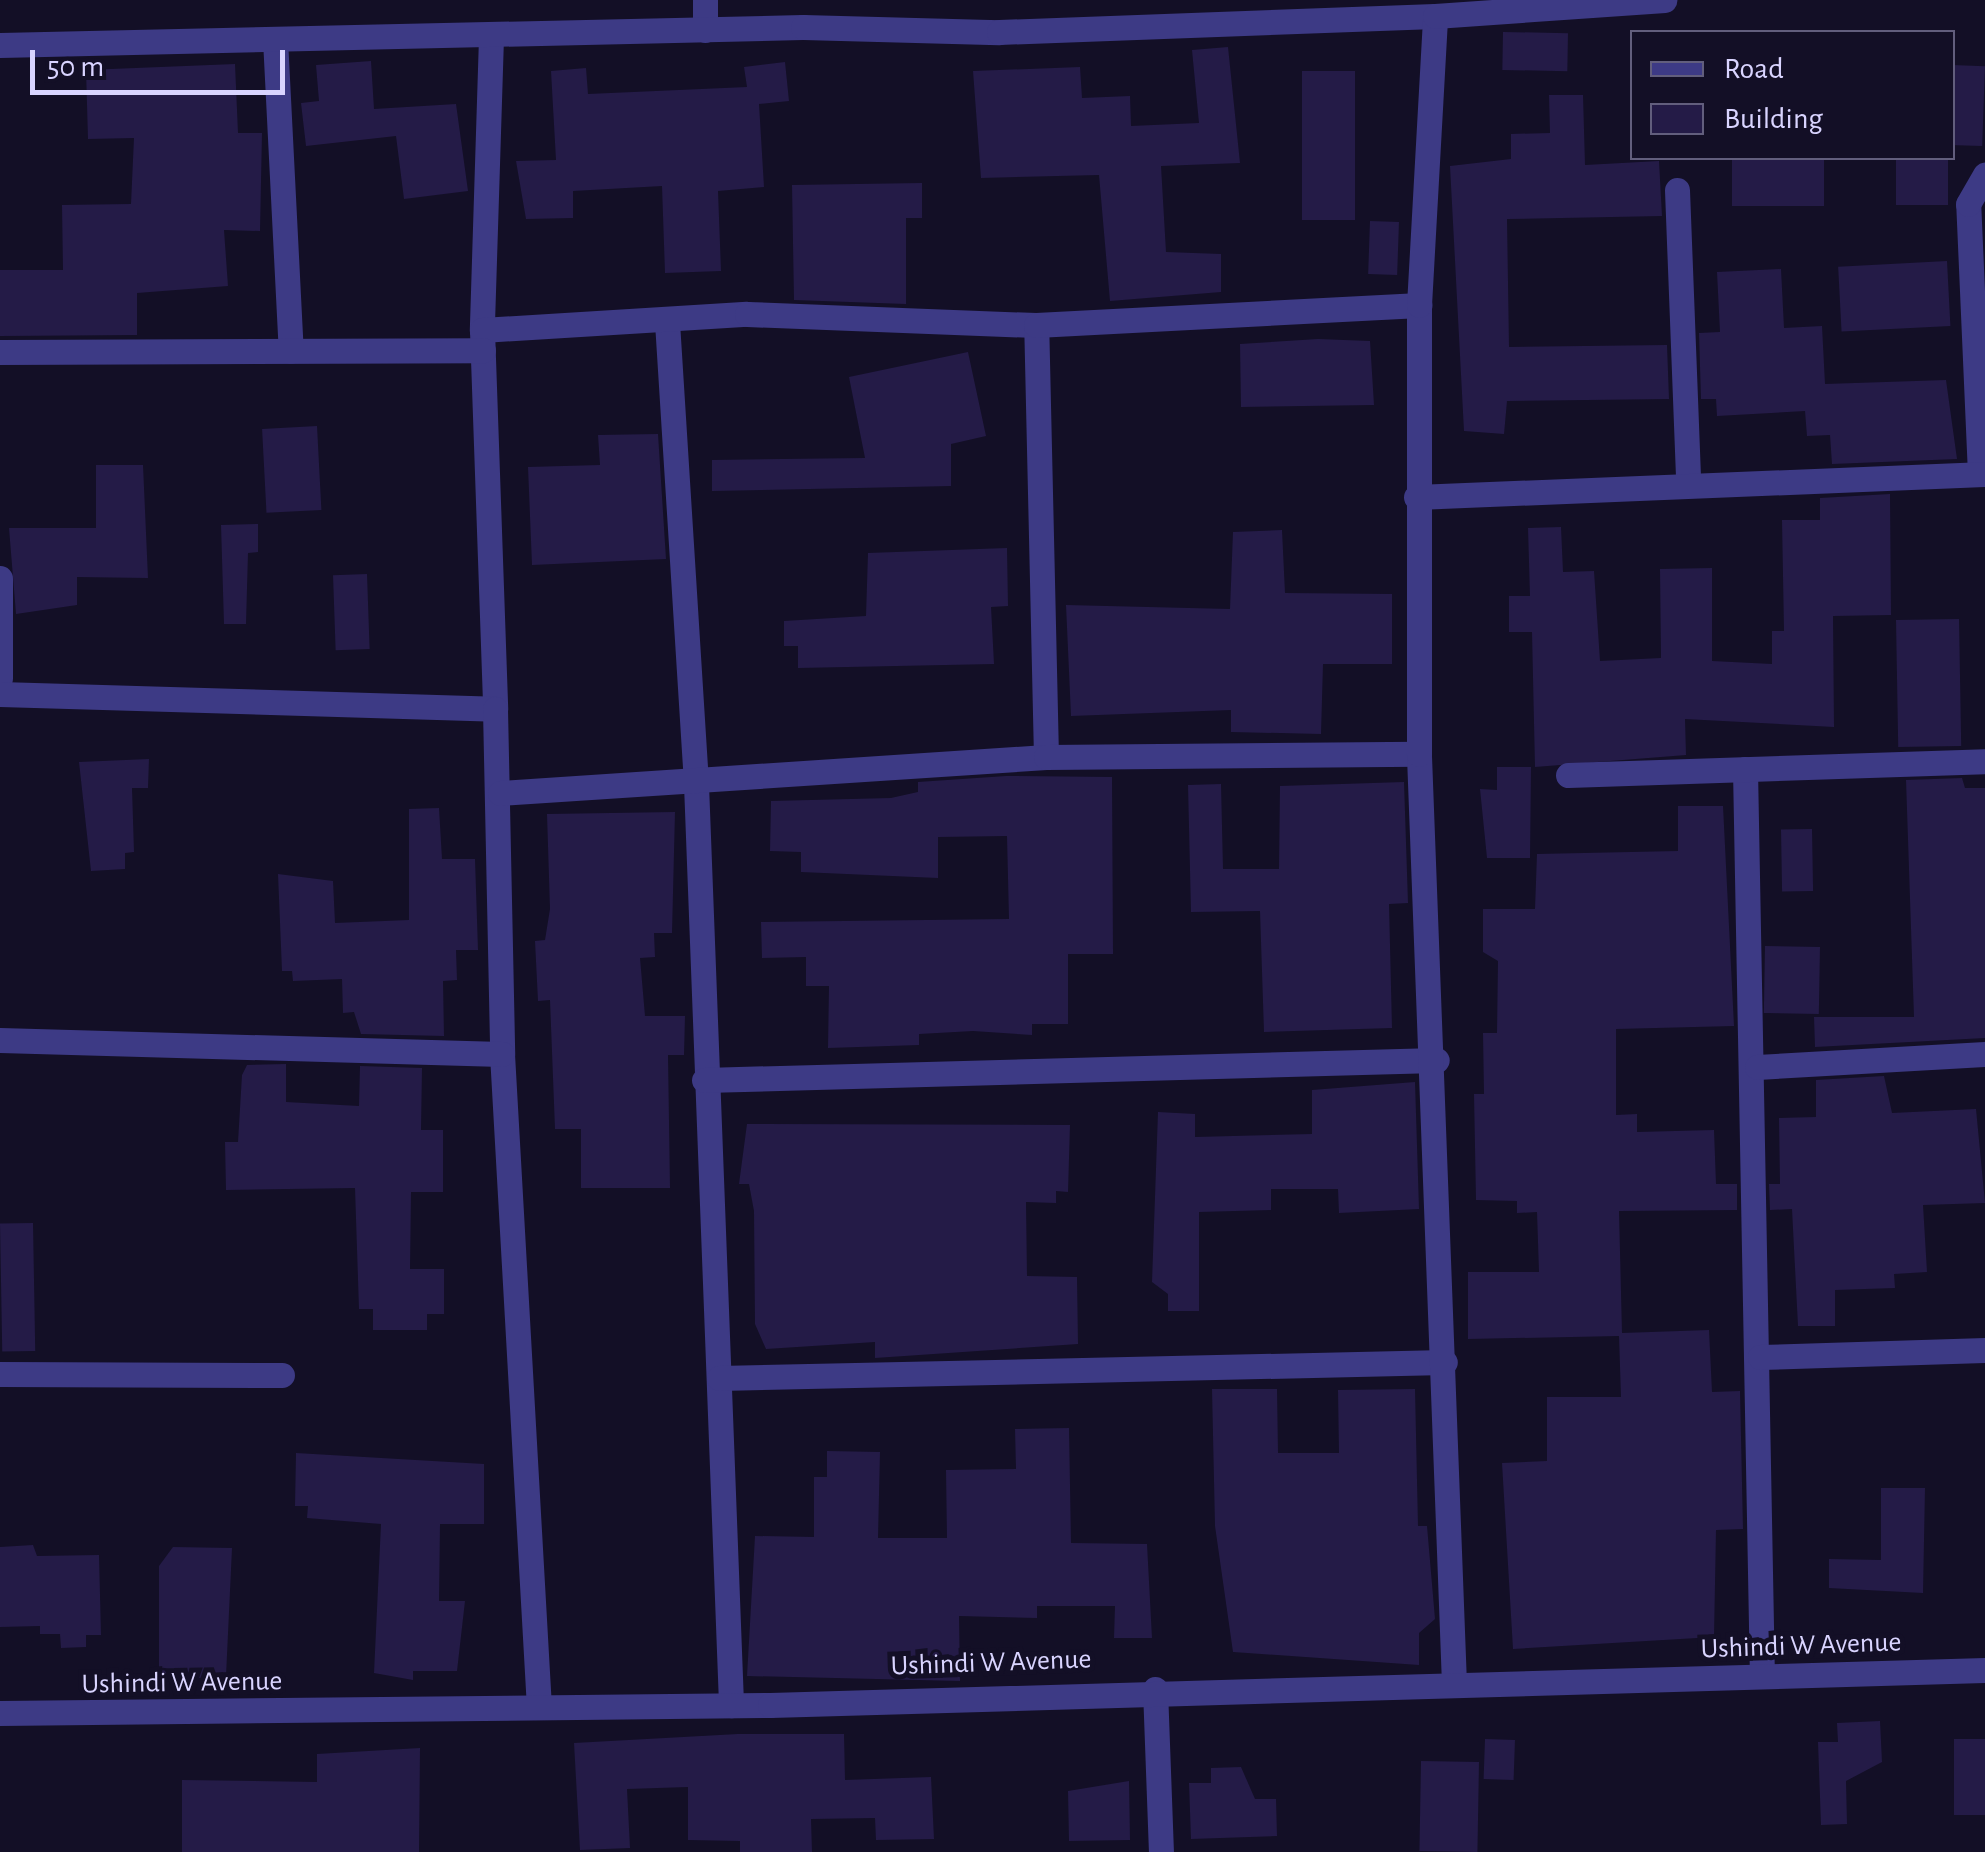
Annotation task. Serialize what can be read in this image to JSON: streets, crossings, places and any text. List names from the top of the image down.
{
  "streets": {
    "street": ["Ushindi W Avenue"]
  },
  "legend": ["Road", "Building"],
  "scale_bar": "50 m"
}
